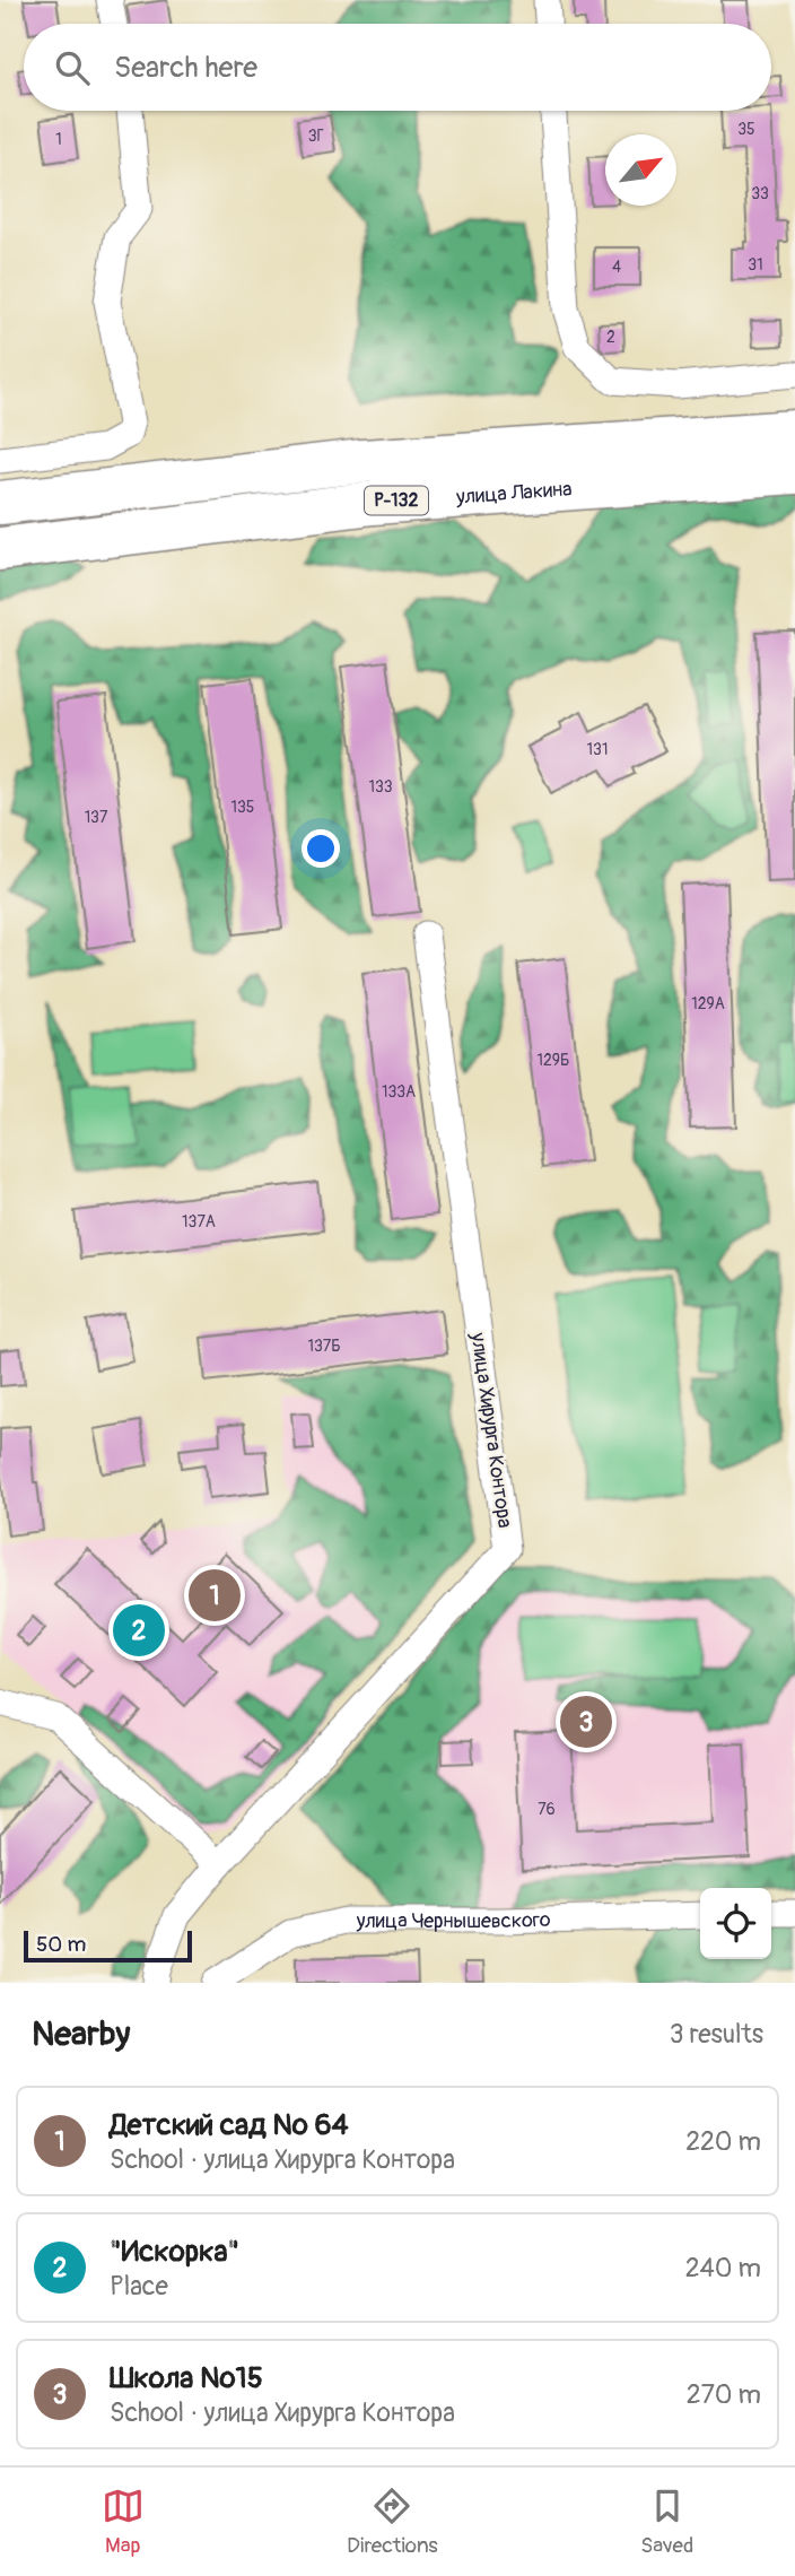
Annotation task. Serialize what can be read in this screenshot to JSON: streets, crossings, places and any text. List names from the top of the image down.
{
  "streets": {
    "highway": ["улица Лакина", "Р-132"],
    "street": ["улица Хирурга Контора", "улица Чернышевского"]
  },
  "house_numbers": [
    "35",
    "3Г",
    "1",
    "33",
    "31",
    "4",
    "2",
    "131",
    "133",
    "135",
    "137",
    "129А",
    "129Б",
    "133А",
    "137А",
    "137Б",
    "76"
  ],
  "scale_bar": "50 m",
  "north": "top right",
  "page": {
    "search": "Search here",
    "pins": ["1", "2", "3"],
    "scale": "50 m",
    "heading": ["Nearby", "3 results"],
    "list": [
      {
        "mark": "1",
        "name": "Детский сад № 64",
        "note": "School · улица Хирурга Контора",
        "value": "220 m"
      },
      {
        "mark": "2",
        "name": "\"Искорка\"",
        "note": "Place",
        "value": "240 m"
      },
      {
        "mark": "3",
        "name": "Школа №15",
        "note": "School · улица Хирурга Контора",
        "value": "270 m"
      }
    ],
    "nav": ["Map", "Directions", "Saved"]
  }
}
